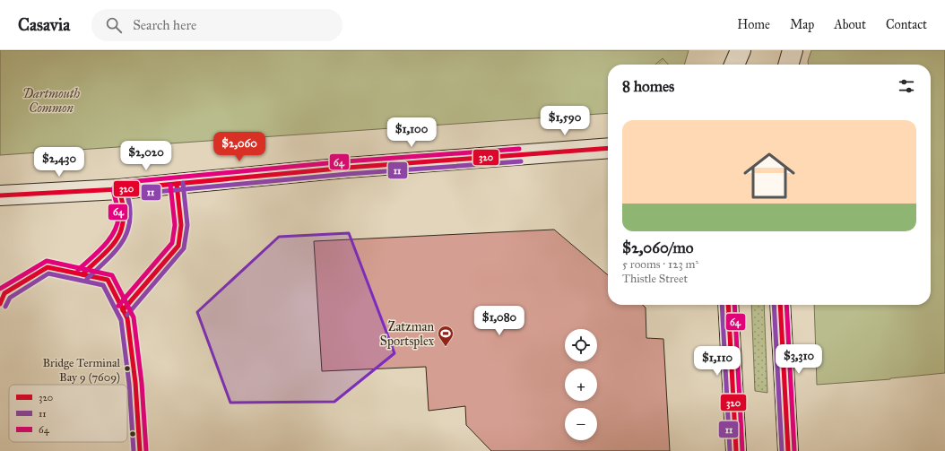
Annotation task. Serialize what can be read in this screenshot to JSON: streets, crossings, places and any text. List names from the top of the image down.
{
  "parks": ["Dartmouth Common"],
  "places": {
    "sports": ["Zatzman Sportsplex"],
    "other": ["Bridge Terminal Bay 9 (7609)"]
  },
  "lines": ["transit line 320", "transit line 64", "transit line 11"],
  "legend": ["320", "11", "64"],
  "page": {
    "header": "Casavia",
    "search": "Search here",
    "nav": [
      "Home",
      "Map",
      "About",
      "Contact"
    ],
    "heading": "8 homes",
    "price": [
      "$1,590",
      "$1,100",
      "$2,060",
      "$2,020",
      "$2,430",
      "$1,080",
      "$3,310",
      "$1,110"
    ],
    "list": [
      {
        "name": "$2,060/mo",
        "note": "5 rooms · 123 m² · Thistle Street"
      }
    ],
    "map_buttons": ["+", "−"]
  }
}
